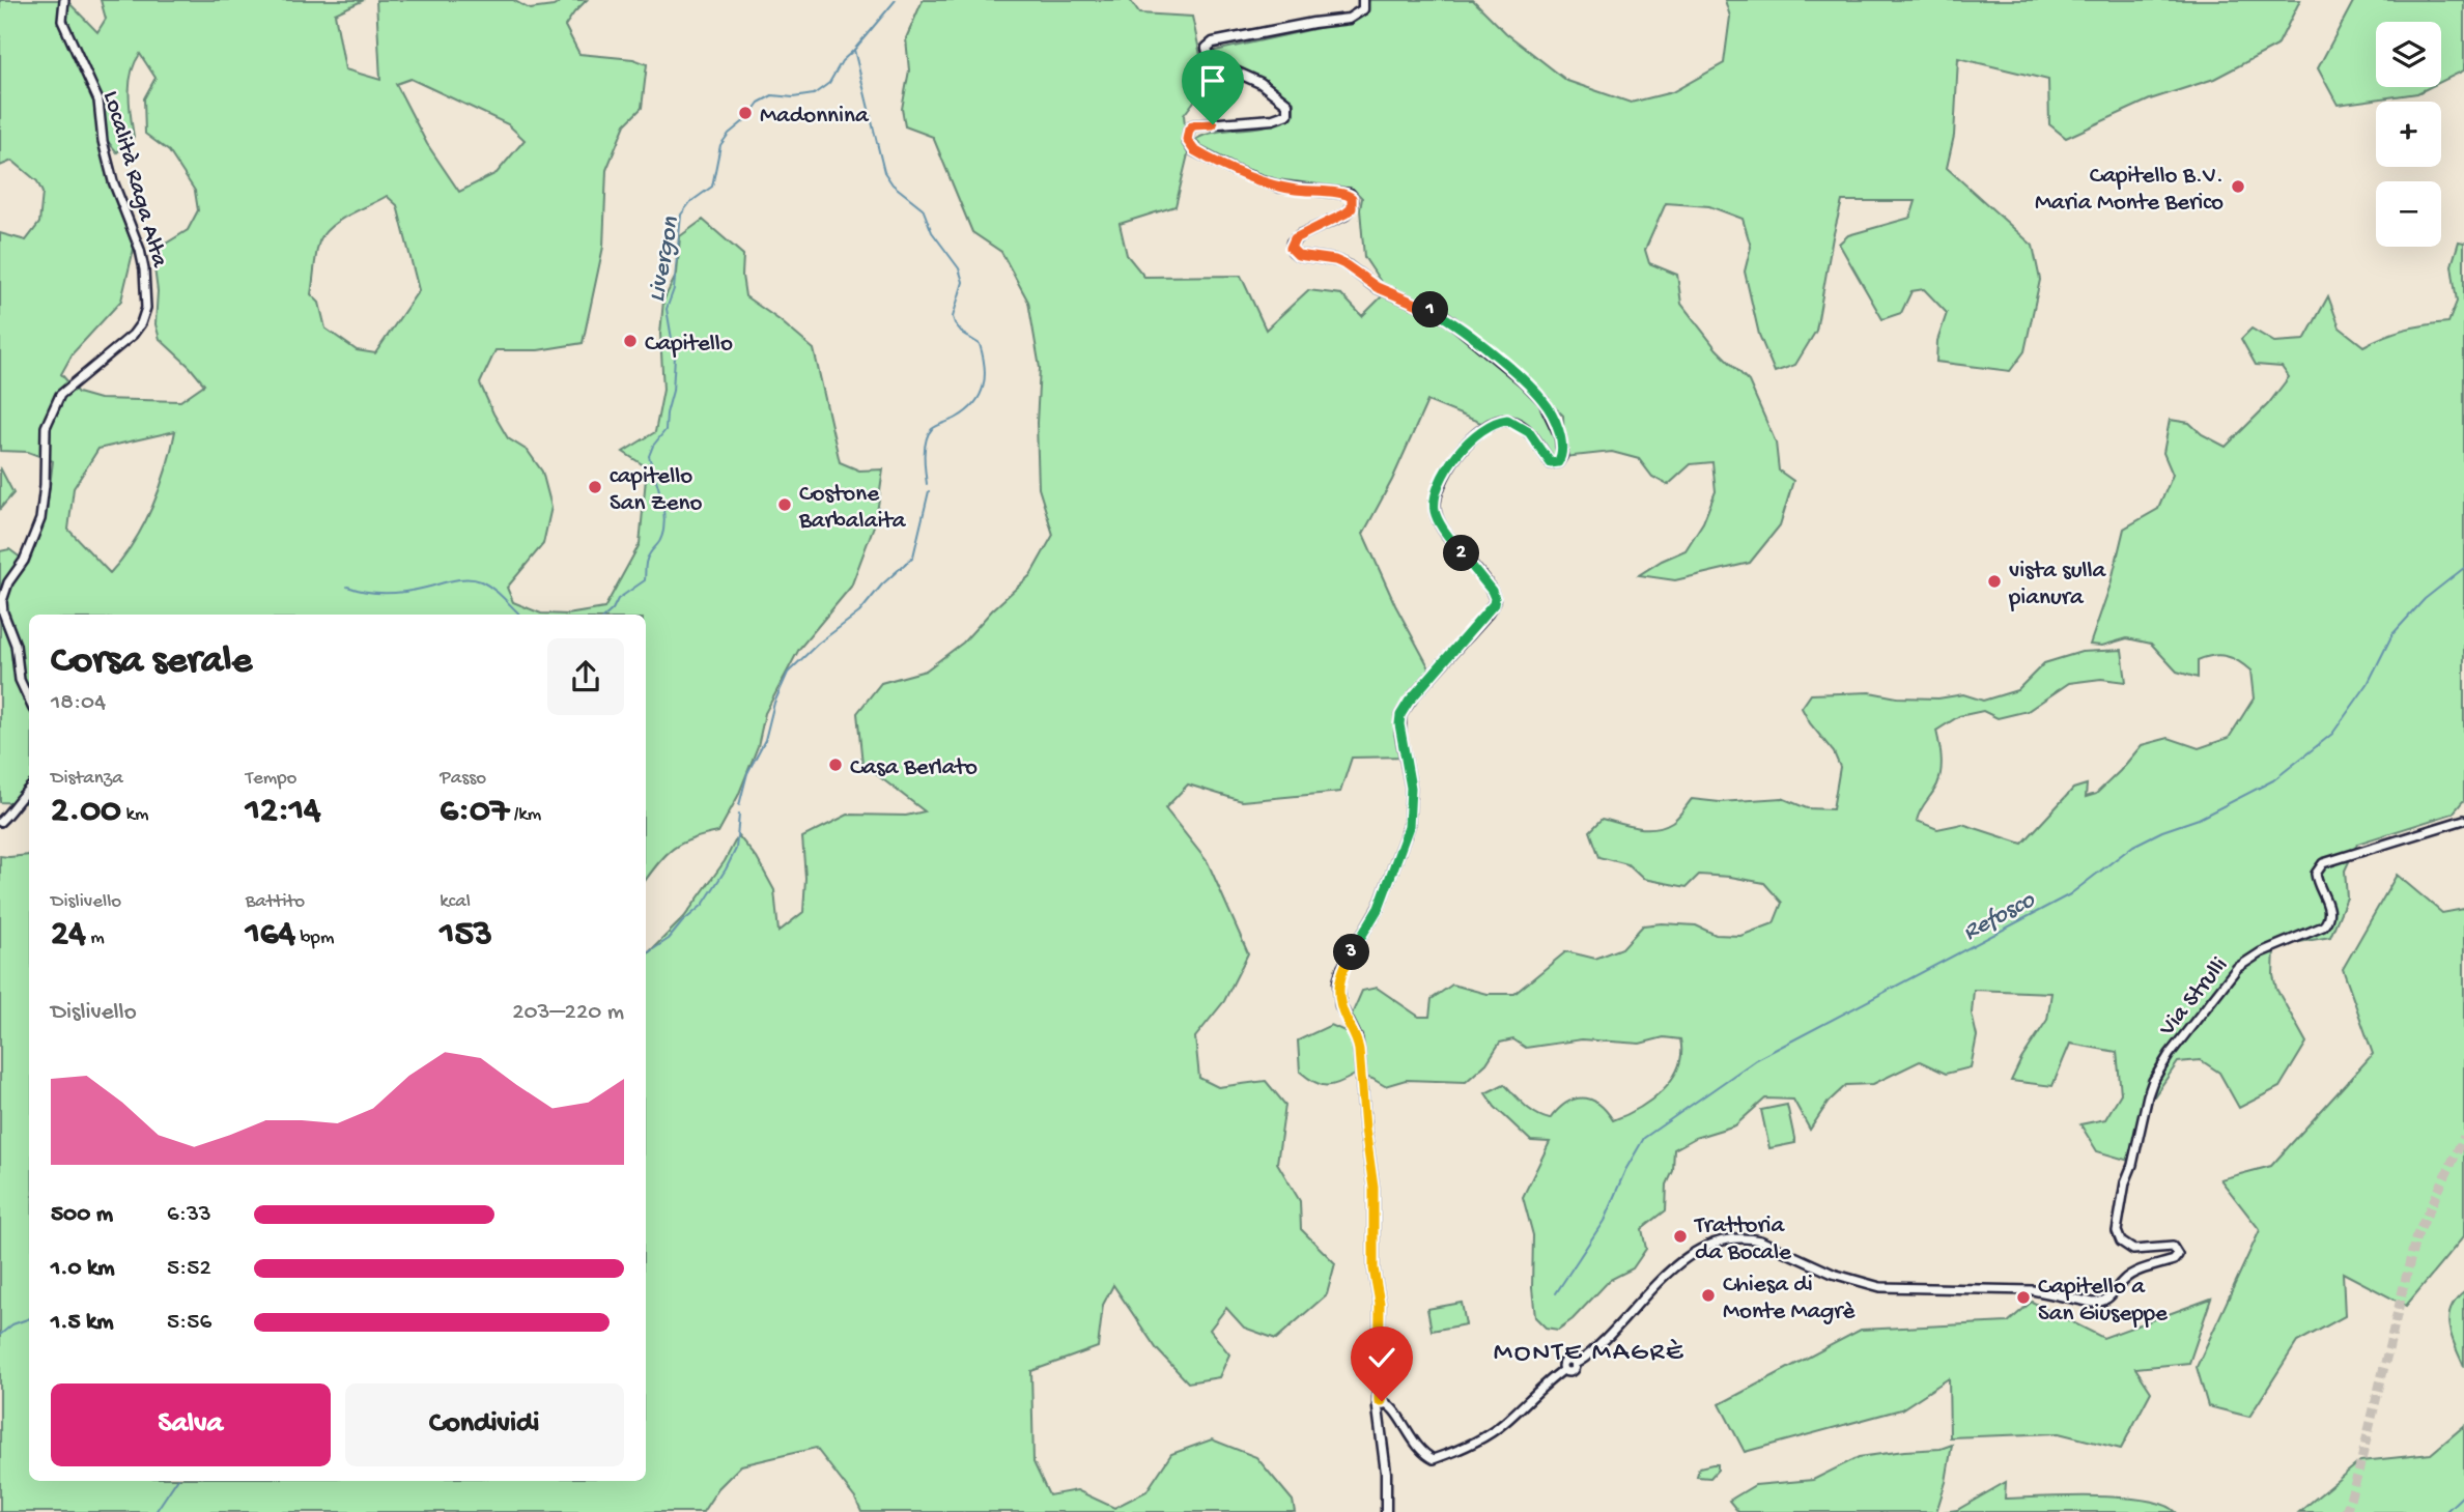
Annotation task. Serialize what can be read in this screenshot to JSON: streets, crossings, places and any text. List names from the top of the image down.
{
  "streets": {
    "street": ["Località Raga Alta", "Via Strulli"]
  },
  "districts": ["MONTE MAGRÈ"],
  "water": ["Livergon", "Refosco"],
  "places": [
    "Madonnina",
    "Capitello B.V. Maria Monte Berico",
    "Capitello",
    "capitello San Zeno",
    "Costone Barbalaita",
    "vista sulla pianura",
    "Casa Berlato",
    "Trattoria da Bocale",
    "Chiesa di Monte Magrè",
    "Capitello a San Giuseppe"
  ],
  "page": {
    "map_buttons": ["+", "−"],
    "pins": ["1", "2", "3"],
    "heading": ["Corsa serale", "18:04"],
    "stats": [
      ["Distanza", "2.00 km"],
      ["Tempo", "12:14"],
      ["Passo", "6:07 /km"],
      ["Dislivello", "24 m"],
      ["Battito", "164 bpm"],
      ["kcal", "153"]
    ],
    "chart": ["Dislivello", "203–220 m"],
    "list": [
      {
        "name": "500 m",
        "note": "6:33"
      },
      {
        "name": "1.0 km",
        "note": "5:52"
      },
      {
        "name": "1.5 km",
        "note": "5:56"
      }
    ],
    "buttons": ["Salva", "Condividi"]
  }
}
